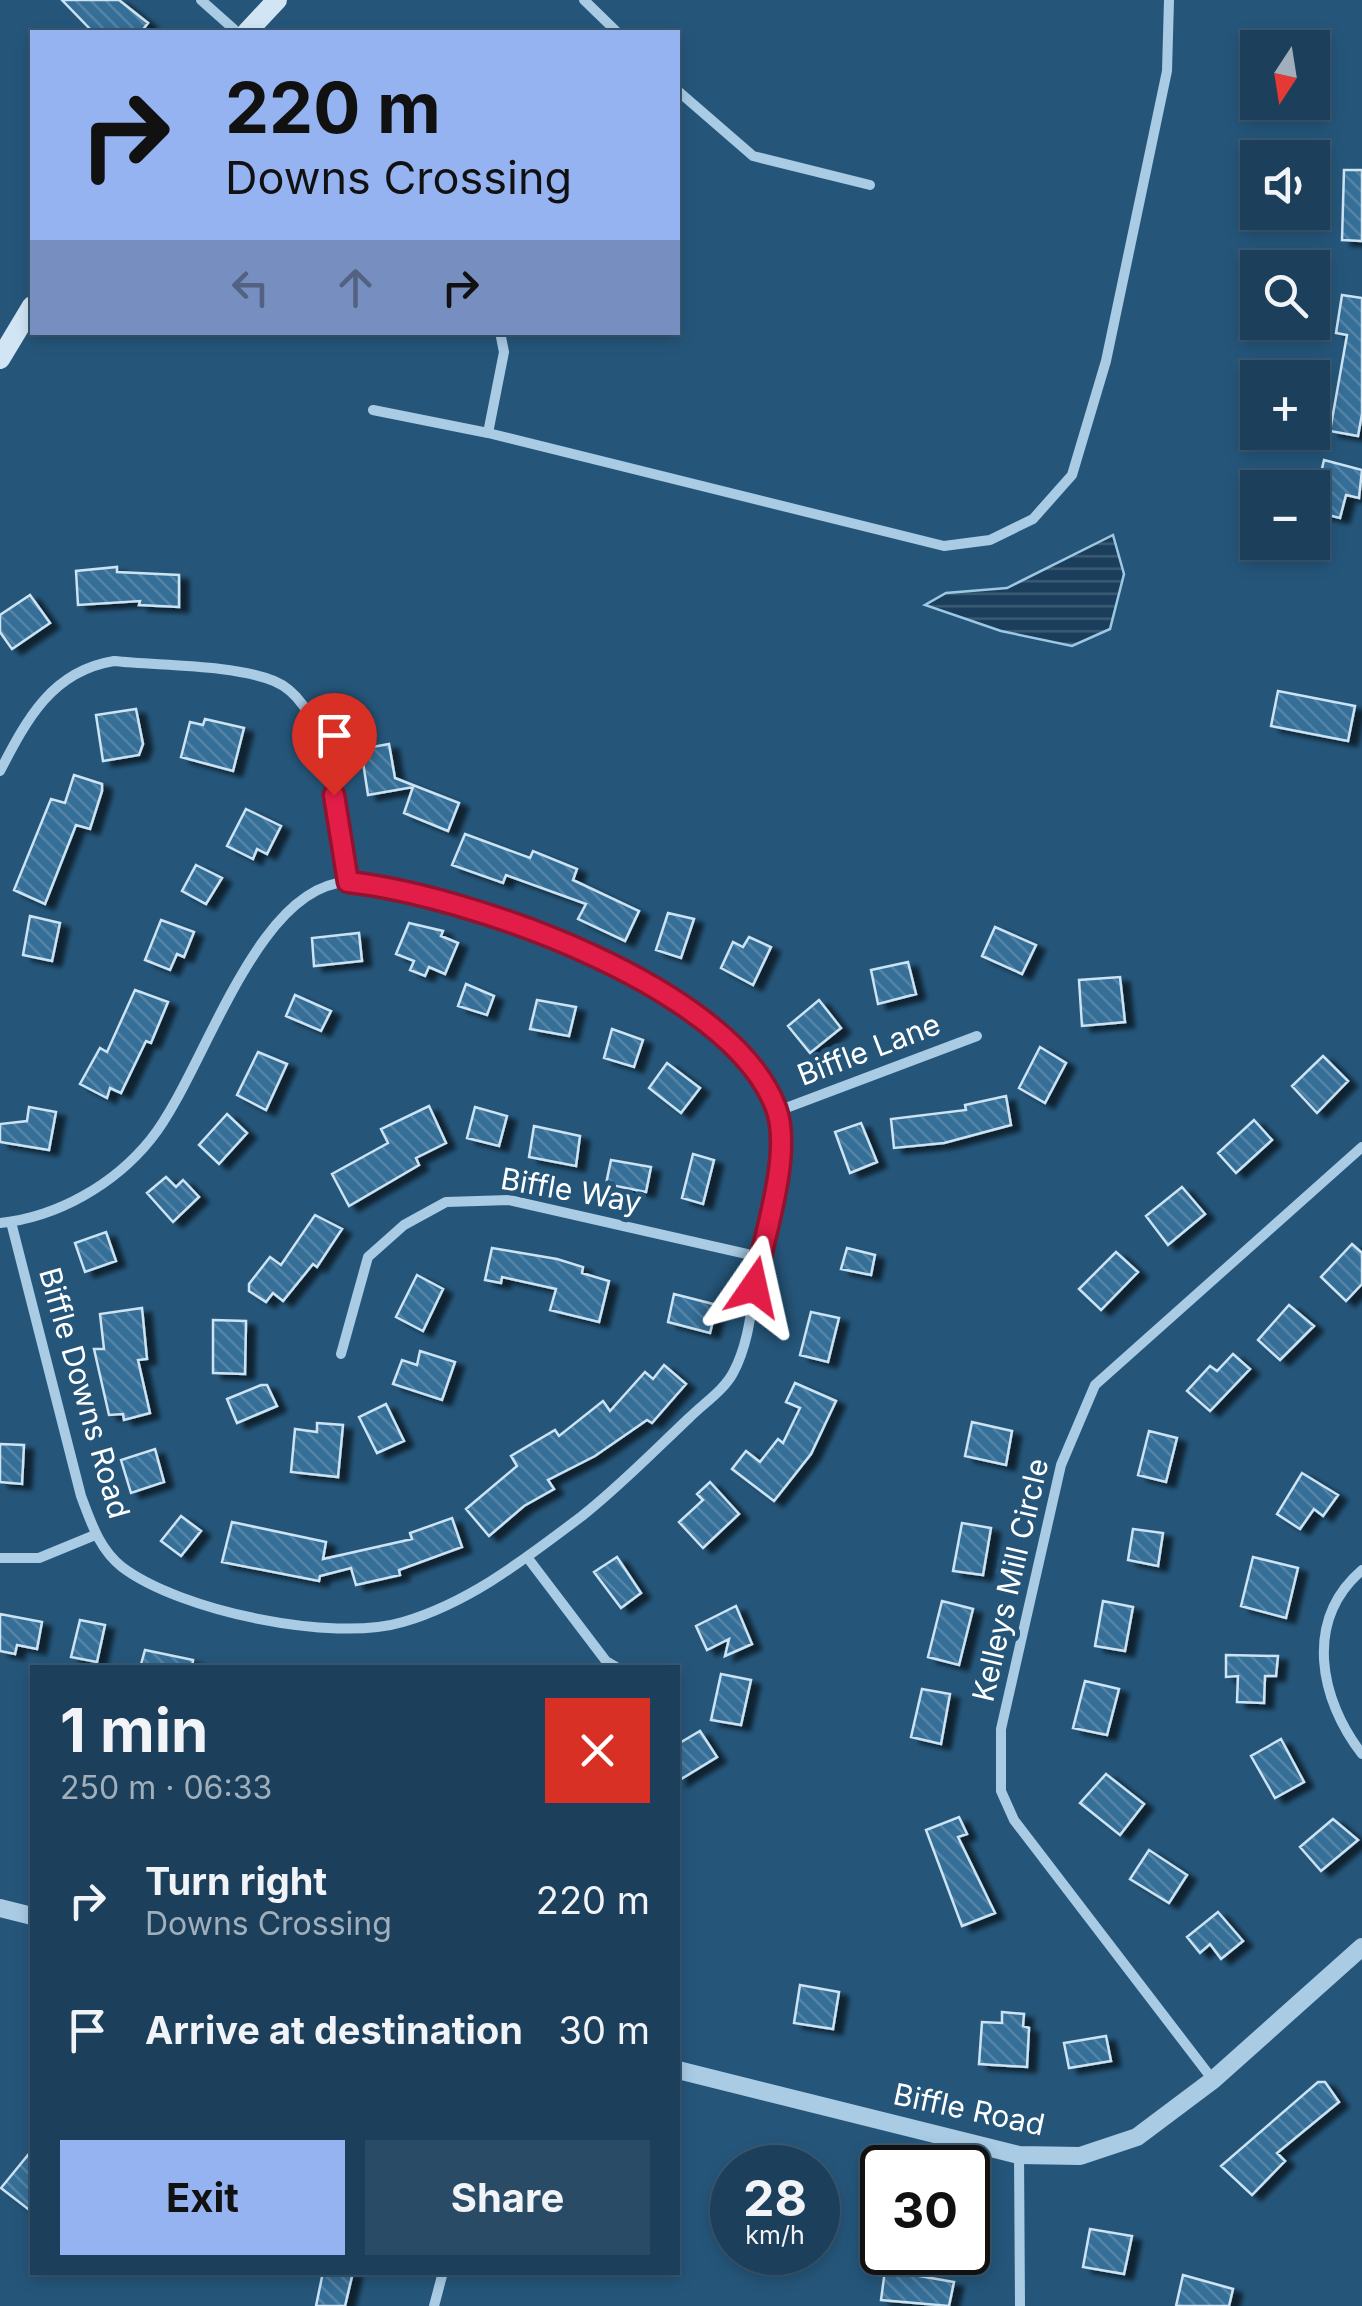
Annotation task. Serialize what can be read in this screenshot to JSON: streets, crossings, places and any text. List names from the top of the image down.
{
  "streets": {
    "street": [
      "Biffle Lane",
      "Biffle Way",
      "Biffle Downs Road",
      "Kelleys Mill Circle",
      "Biffle Road"
    ]
  },
  "crossings": [
    ["Biffle Lane", "Biffle Downs Road"],
    ["Biffle Way", "Biffle Downs Road"],
    ["Kelleys Mill Circle", "Biffle Road"]
  ],
  "north": "bottom",
  "page": {
    "map_buttons": ["+", "−"],
    "turn": ["220 m", "Downs Crossing"],
    "heading": ["1 min", "250 m · 06:33"],
    "list": [
      {
        "name": "Turn right",
        "note": "Downs Crossing",
        "value": "220 m"
      },
      {
        "name": "Arrive at destination",
        "value": "30 m"
      }
    ],
    "buttons": ["Exit", "Share"],
    "speed": "28 km/h",
    "limit": "30"
  }
}
